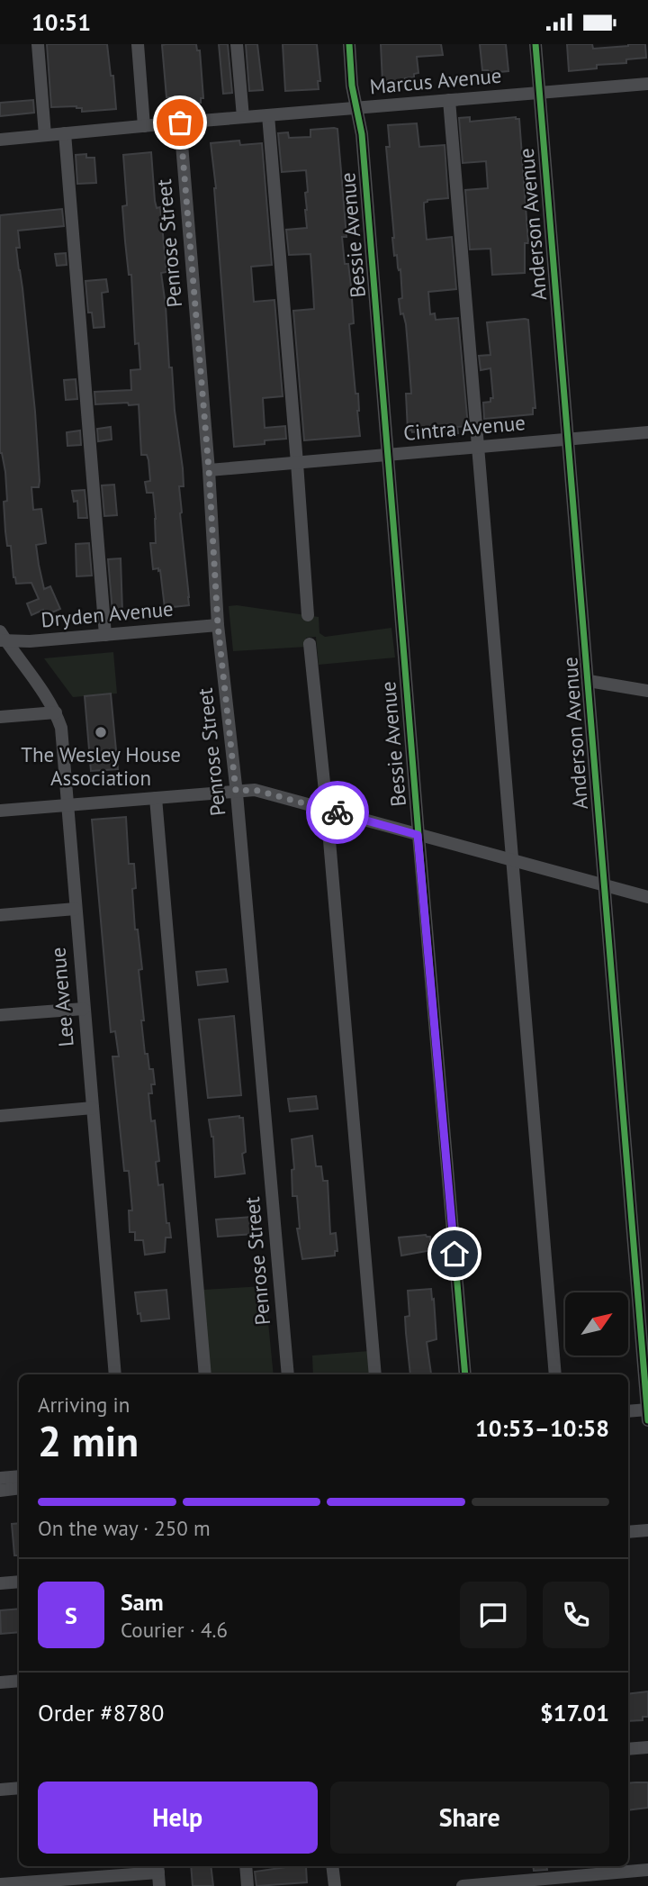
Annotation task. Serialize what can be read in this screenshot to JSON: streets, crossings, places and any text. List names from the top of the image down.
{
  "streets": {
    "street": [
      "Marcus Avenue",
      "Anderson Avenue",
      "Bessie Avenue",
      "Penrose Street",
      "Cintra Avenue",
      "Dryden Avenue",
      "Lee Avenue"
    ]
  },
  "crossings": [
    ["Marcus Avenue", "Anderson Avenue"],
    ["Marcus Avenue", "Bessie Avenue"],
    ["Marcus Avenue", "Penrose Street"],
    ["Anderson Avenue", "Cintra Avenue"],
    ["Bessie Avenue", "Cintra Avenue"],
    ["Penrose Street", "Cintra Avenue"],
    ["Penrose Street", "Dryden Avenue"],
    ["Dryden Avenue", "Lee Avenue"]
  ],
  "places": ["The Wesley House Association"],
  "north": "top right",
  "page": {
    "status": "10:51",
    "heading": ["2 min", "Arriving in", "10:53–10:58"],
    "panel": [
      "Sam",
      "Courier · 4.6",
      "Order #8780",
      "$17.01"
    ],
    "bar": "On the way · 250 m",
    "round": "S",
    "buttons": ["Help", "Share"]
  }
}
